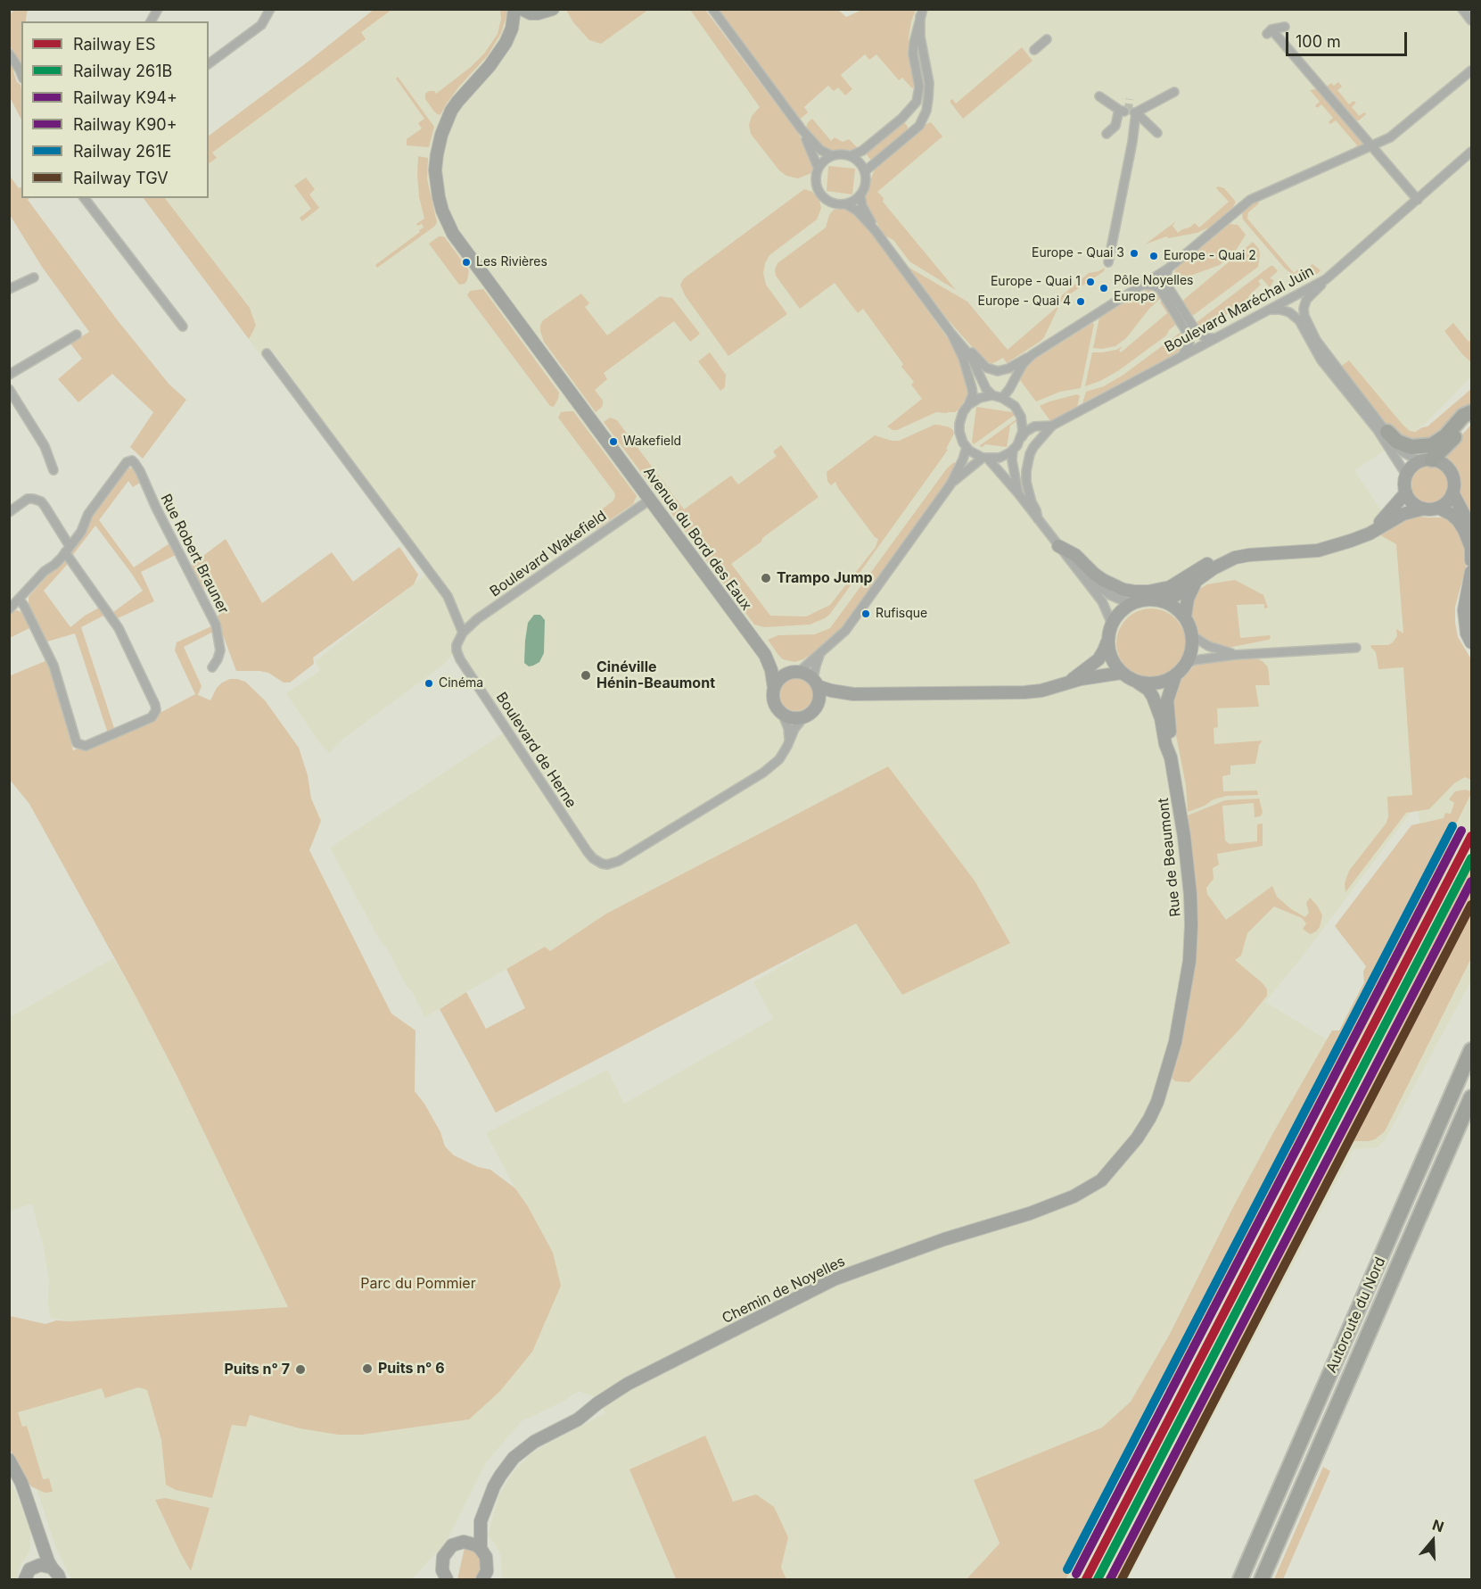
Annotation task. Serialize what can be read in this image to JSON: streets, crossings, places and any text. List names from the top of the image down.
{
  "streets": {
    "highway": ["Autoroute du Nord"],
    "street": [
      "Boulevard Maréchal Juin",
      "Avenue du Bord des Eaux",
      "Rue Robert Brauner",
      "Boulevard Wakefield",
      "Boulevard de Herne",
      "Rue de Beaumont",
      "Chemin de Noyelles"
    ]
  },
  "crossings": [
    ["Avenue du Bord des Eaux", "Boulevard Wakefield"],
    ["Avenue du Bord des Eaux", "Boulevard de Herne"],
    ["Boulevard Wakefield", "Boulevard de Herne"],
    ["Rue de Beaumont", "Chemin de Noyelles"]
  ],
  "parks": ["Parc du Pommier"],
  "places": [
    "Europe - Quai 3",
    "Europe - Quai 2",
    "Les Rivières",
    "Europe - Quai 1",
    "Pôle Noyelles Europe",
    "Europe - Quai 4",
    "Wakefield",
    "Trampo Jump",
    "Rufisque",
    "Cinéville Hénin-Beaumont",
    "Cinéma",
    "Puits n° 6",
    "Puits n° 7"
  ],
  "lines": [
    "rail line 261E",
    "rail line K94+",
    "rail line ES",
    "rail line 261B",
    "rail line K90+",
    "rail line TGV"
  ],
  "legend": [
    "Railway ES",
    "Railway 261B",
    "Railway K94+",
    "Railway K90+",
    "Railway 261E",
    "Railway TGV"
  ],
  "scale_bar": "100 m",
  "north": "top"
}
